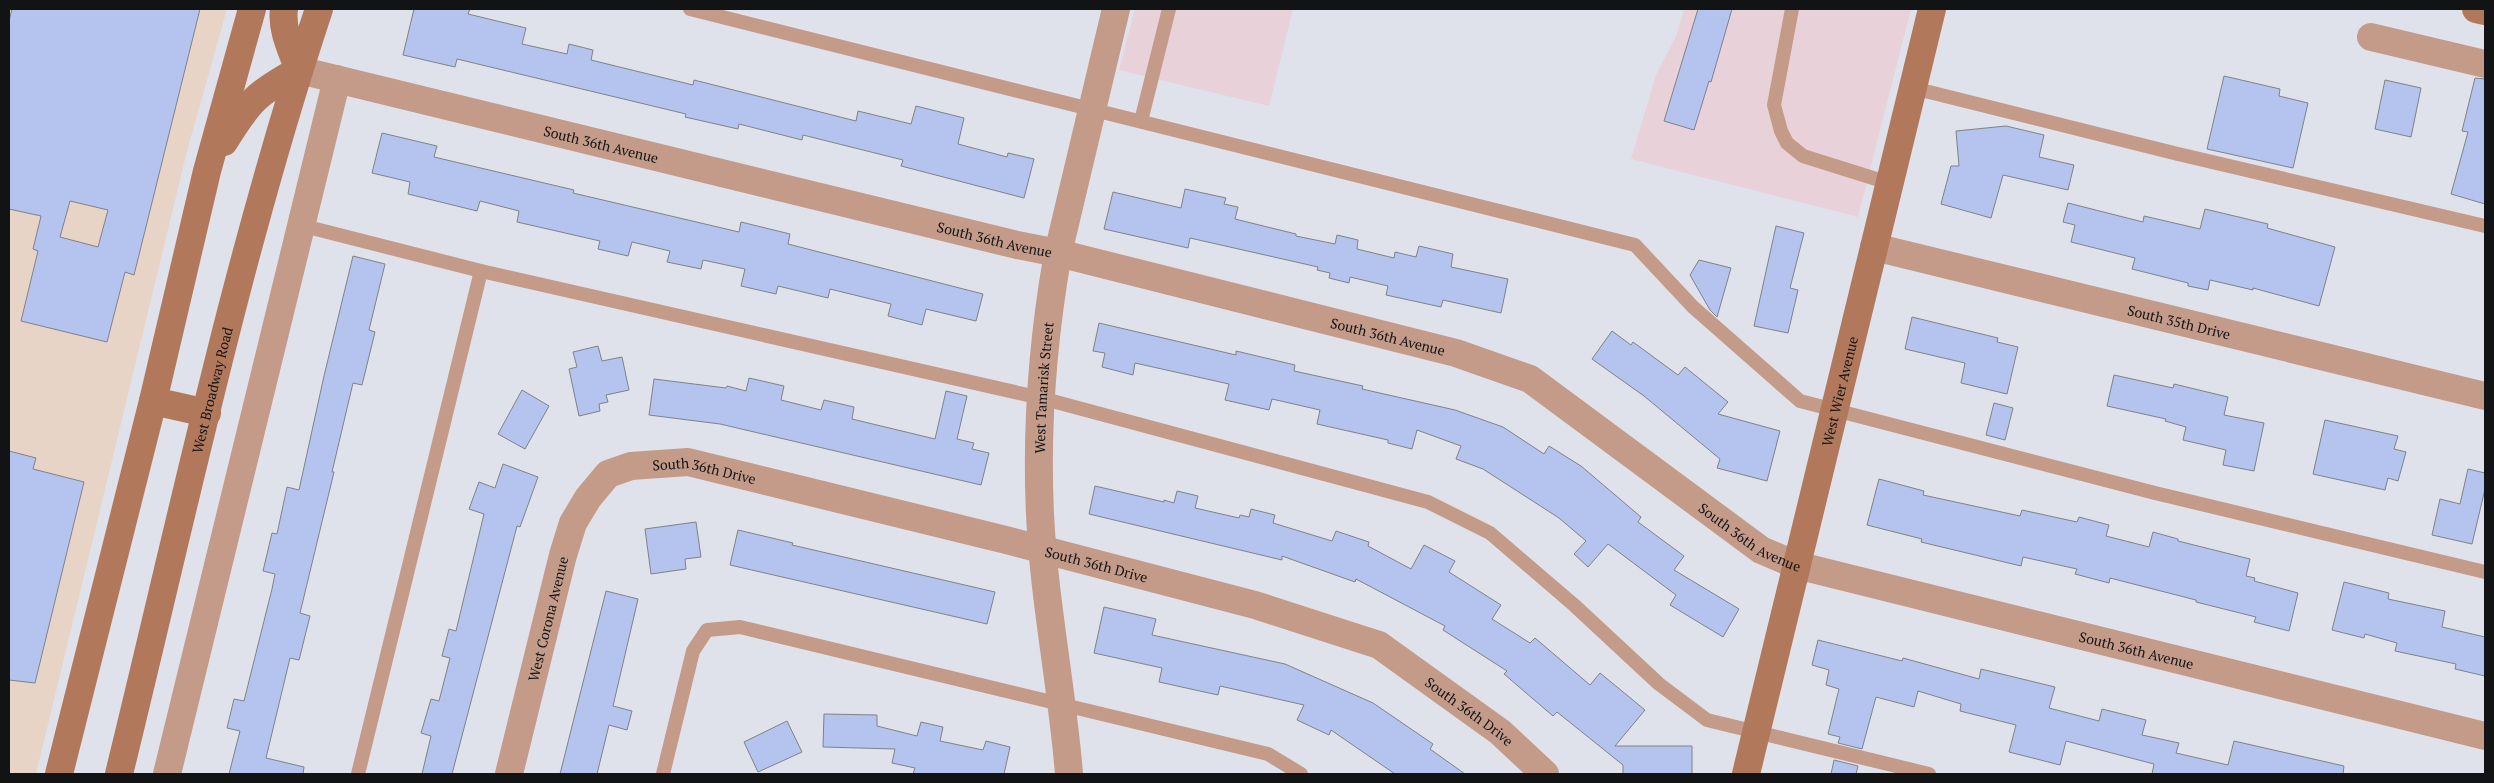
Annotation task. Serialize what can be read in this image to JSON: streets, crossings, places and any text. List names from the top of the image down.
{
  "streets": {
    "main road": ["West Broadway Road", "West Wier Avenue"],
    "street": [
      "South 36th Avenue",
      "South 35th Drive",
      "West Tamarisk Street",
      "South 36th Drive",
      "West Corona Avenue"
    ]
  },
  "crossings": [
    ["South 36th Avenue", "West Tamarisk Street"],
    ["South 36th Avenue", "West Broadway Road"],
    ["South 36th Avenue", "West Wier Avenue"],
    ["South 35th Drive", "West Wier Avenue"],
    ["West Tamarisk Street", "South 36th Drive"],
    ["South 36th Drive", "West Corona Avenue"]
  ]
}
